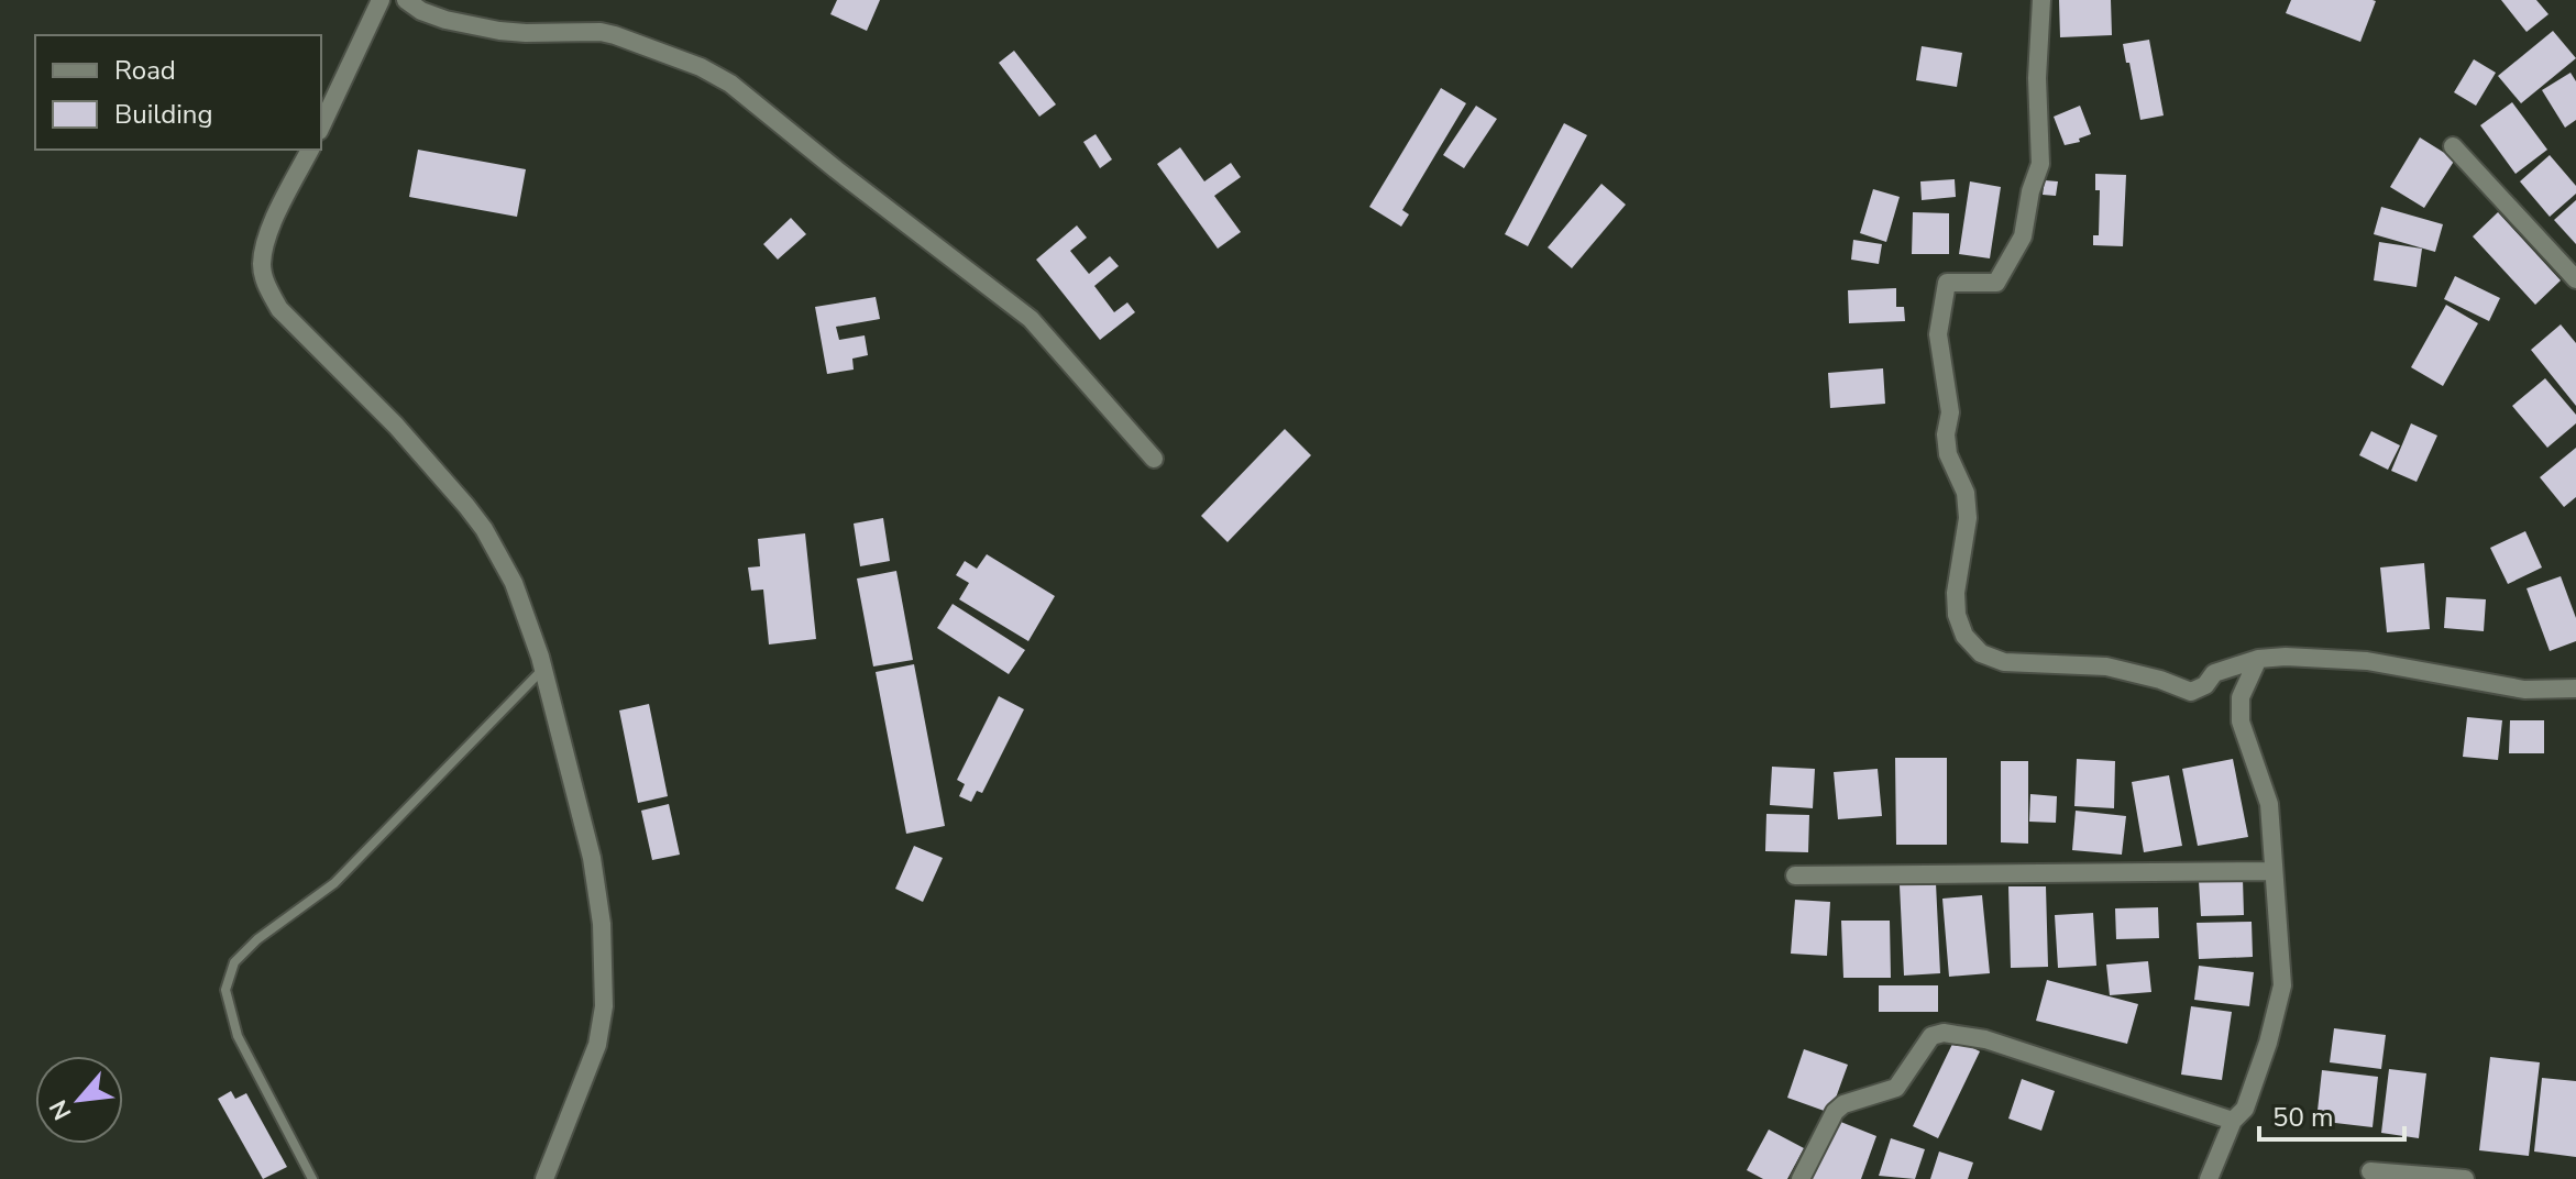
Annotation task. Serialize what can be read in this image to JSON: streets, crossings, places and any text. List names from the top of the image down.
{
  "legend": ["Road", "Building"],
  "scale_bar": "50 m",
  "north": "bottom left"
}
